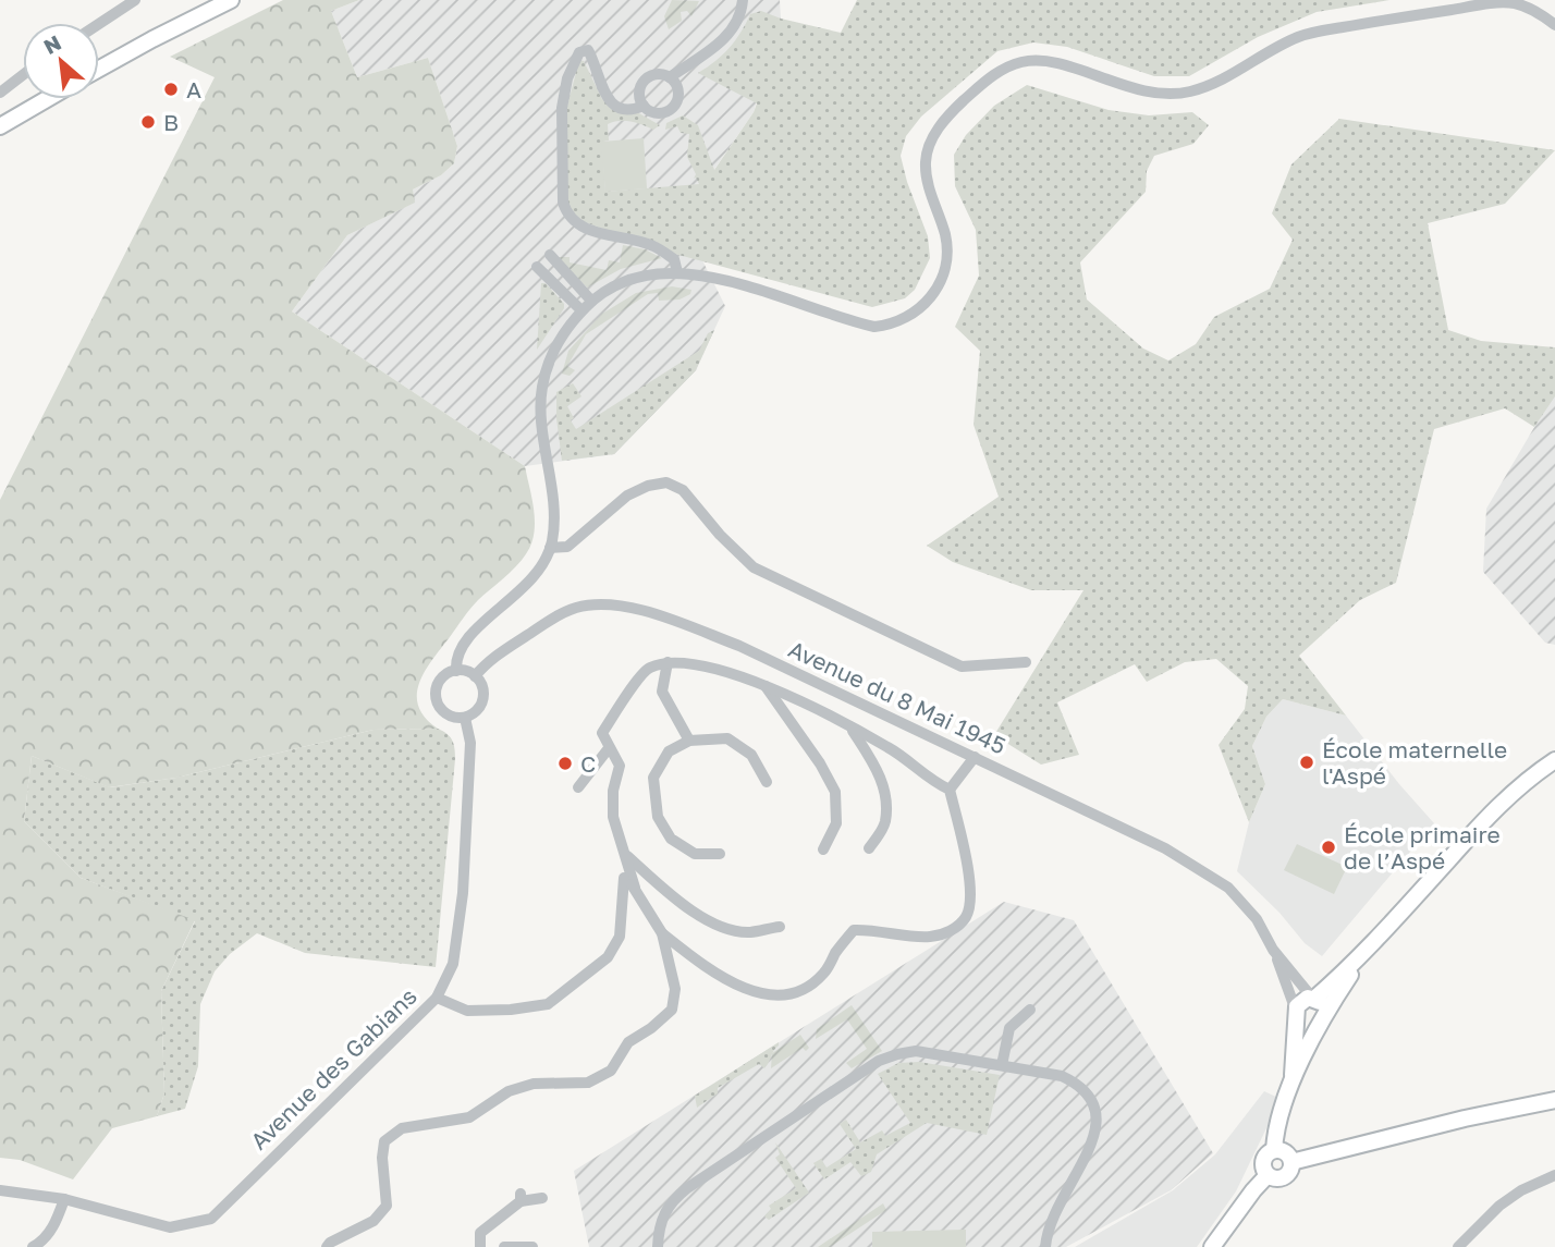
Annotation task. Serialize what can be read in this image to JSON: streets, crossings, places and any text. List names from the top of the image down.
{
  "streets": {
    "street": ["Avenue du 8 Mai 1945", "Avenue des Gabians"]
  },
  "crossings": [
    ["Avenue du 8 Mai 1945", "Avenue des Gabians"]
  ],
  "places": [
    "A",
    "B",
    "École maternelle l'Aspé",
    "C",
    "École primaire de l’Aspé"
  ],
  "north": "top left"
}
